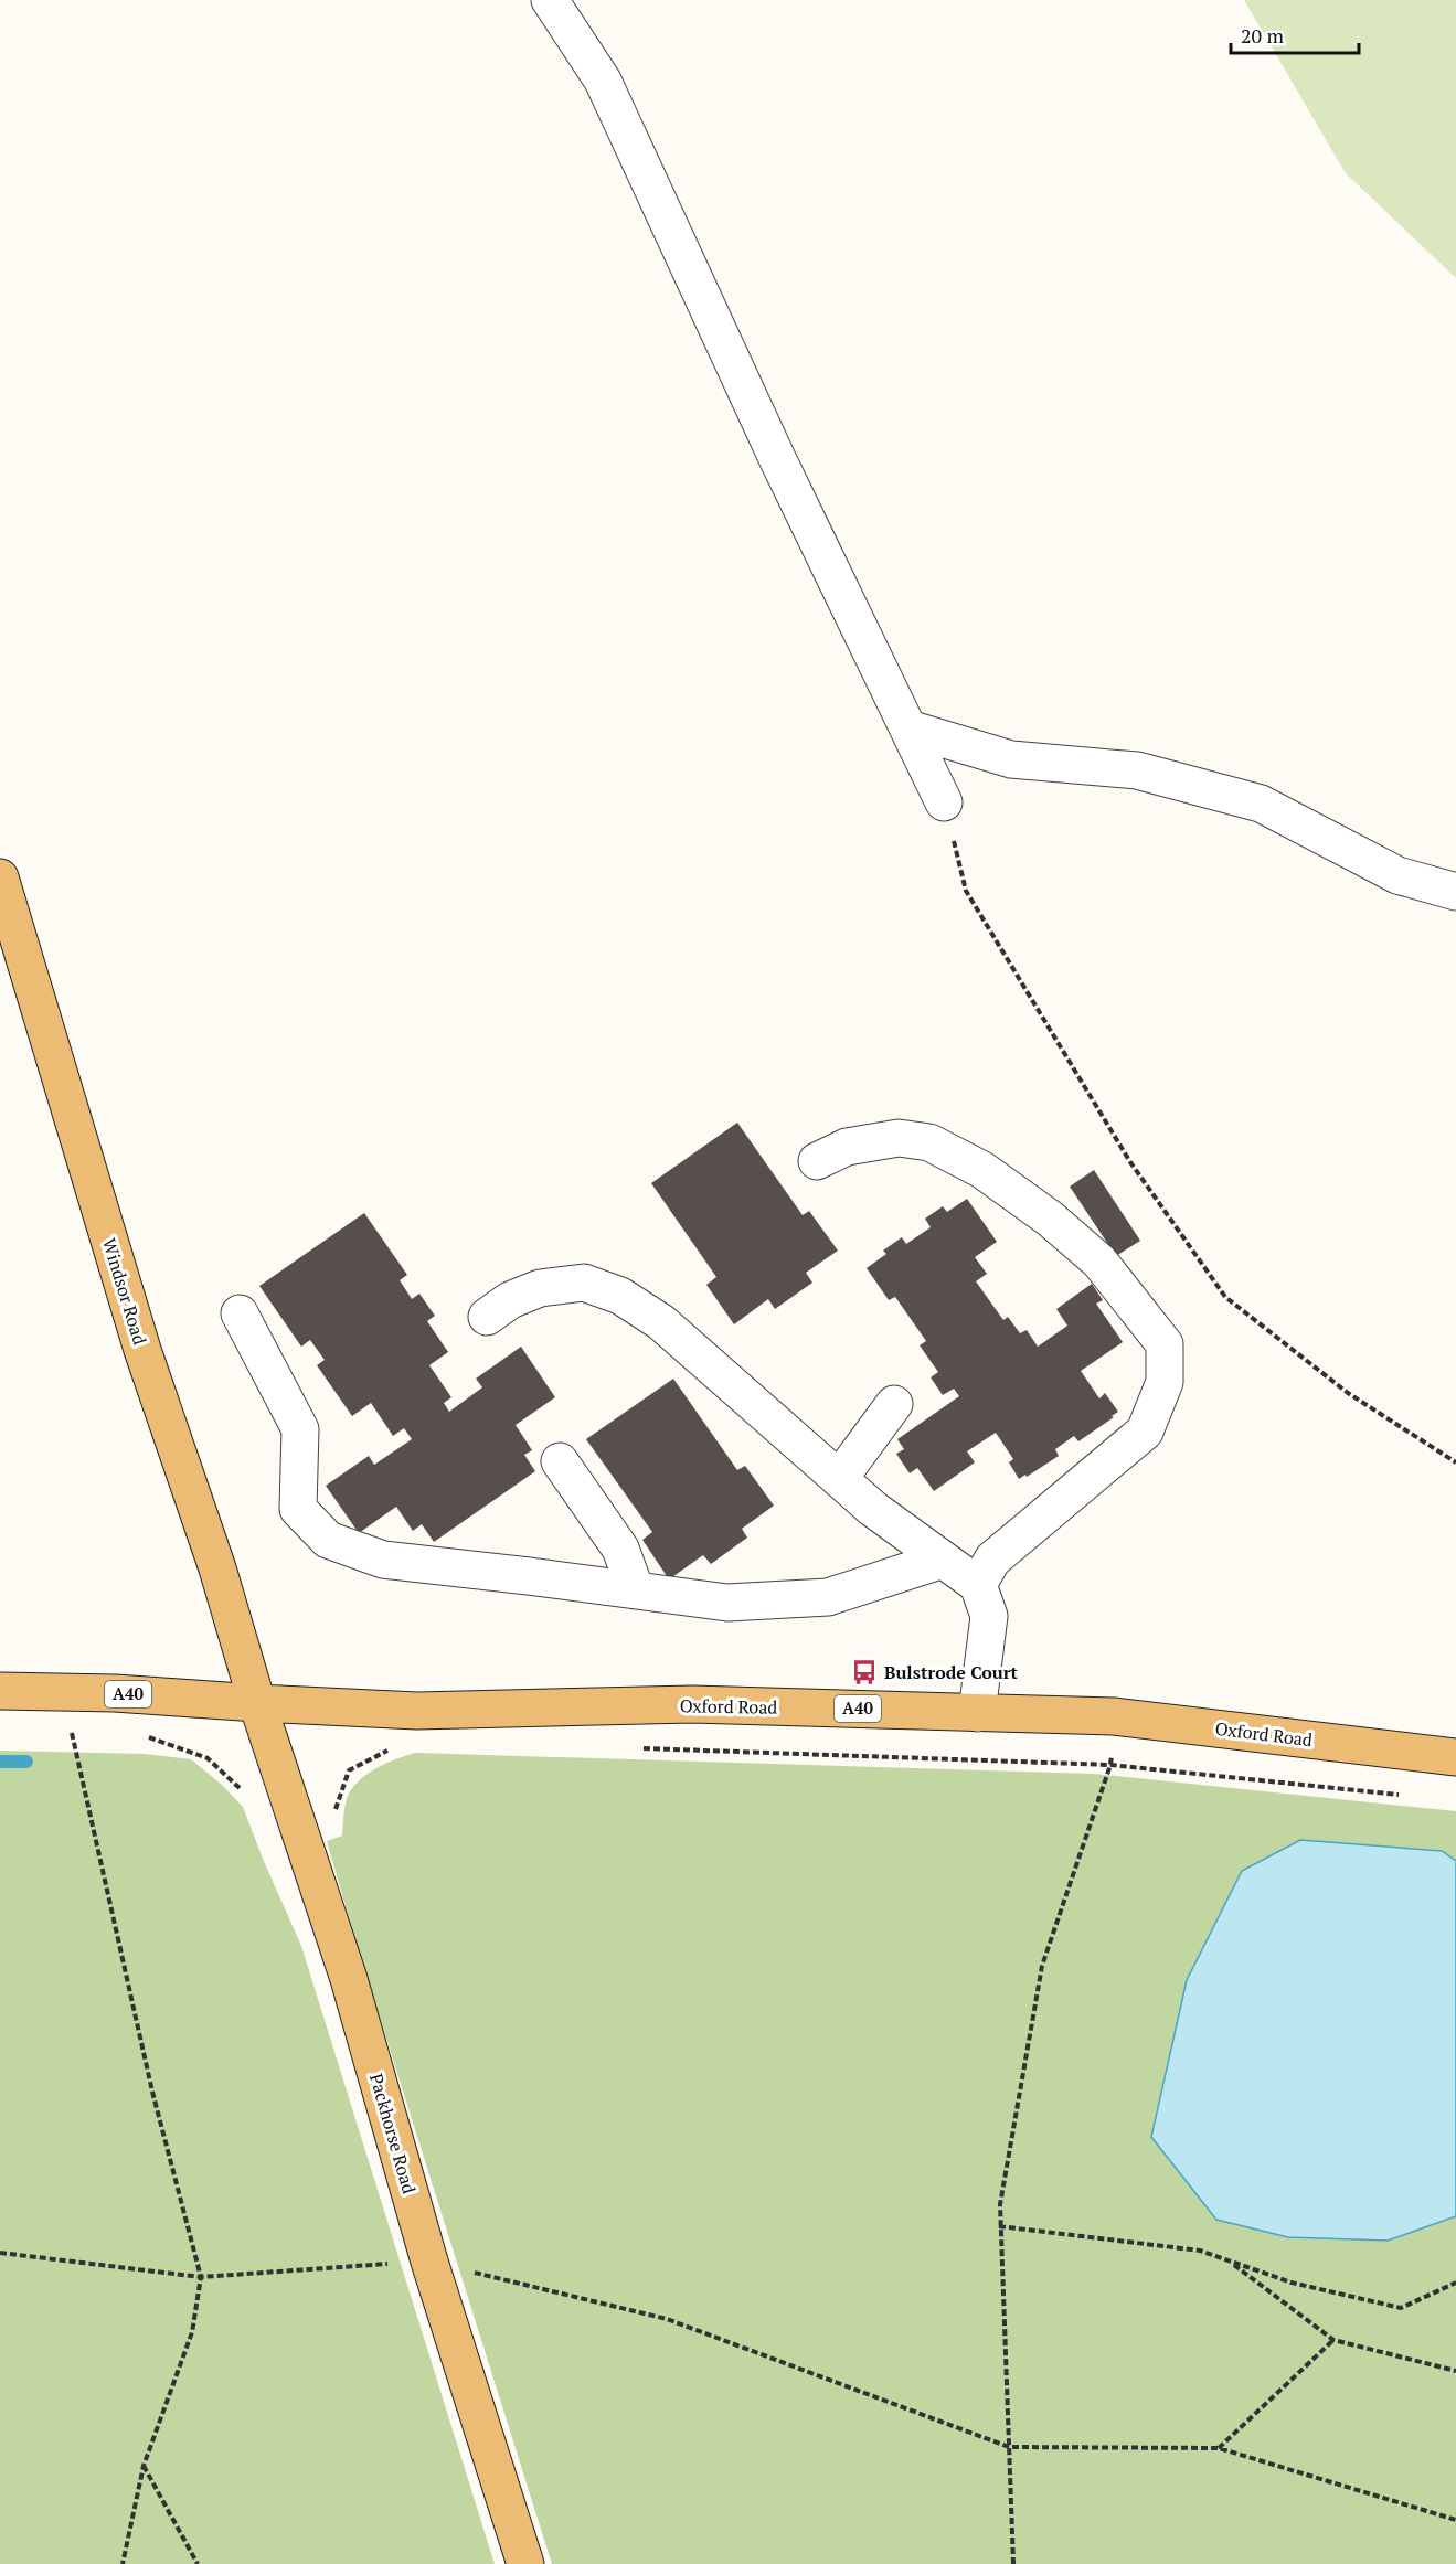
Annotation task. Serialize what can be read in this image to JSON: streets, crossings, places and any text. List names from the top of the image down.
{
  "streets": {
    "main road": [
      "Windsor Road",
      "A40",
      "Oxford Road",
      "Packhorse Road"
    ]
  },
  "crossings": [
    ["Windsor Road", "Oxford Road"],
    ["Windsor Road", "Packhorse Road"],
    ["Oxford Road", "Packhorse Road"]
  ],
  "places": {
    "bus stop": ["Bulstrode Court"]
  },
  "scale_bar": "20 m"
}
